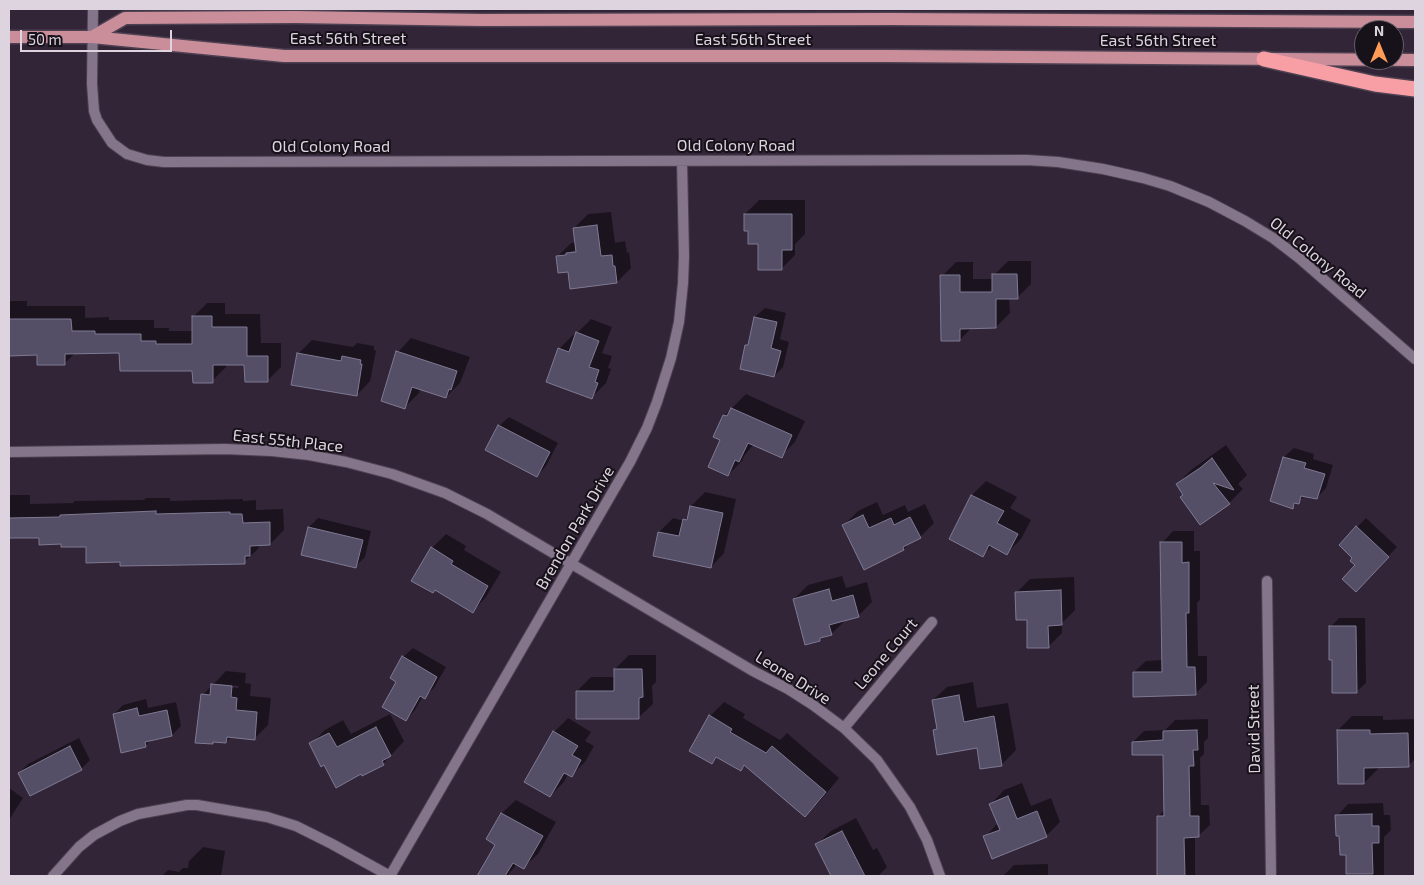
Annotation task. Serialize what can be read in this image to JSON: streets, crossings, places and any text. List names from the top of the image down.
{
  "streets": {
    "main road": ["East 56th Street"],
    "street": [
      "Old Colony Road",
      "East 55th Place",
      "Brendon Park Drive",
      "Leone Court",
      "Leone Drive",
      "David Street"
    ]
  },
  "crossings": [
    ["East 56th Street", "Old Colony Road"],
    ["Old Colony Road", "Brendon Park Drive"],
    ["East 55th Place", "Brendon Park Drive"],
    ["East 55th Place", "Leone Drive"],
    ["Brendon Park Drive", "Leone Drive"],
    ["Leone Court", "Leone Drive"]
  ],
  "scale_bar": "50 m",
  "north": "top"
}
